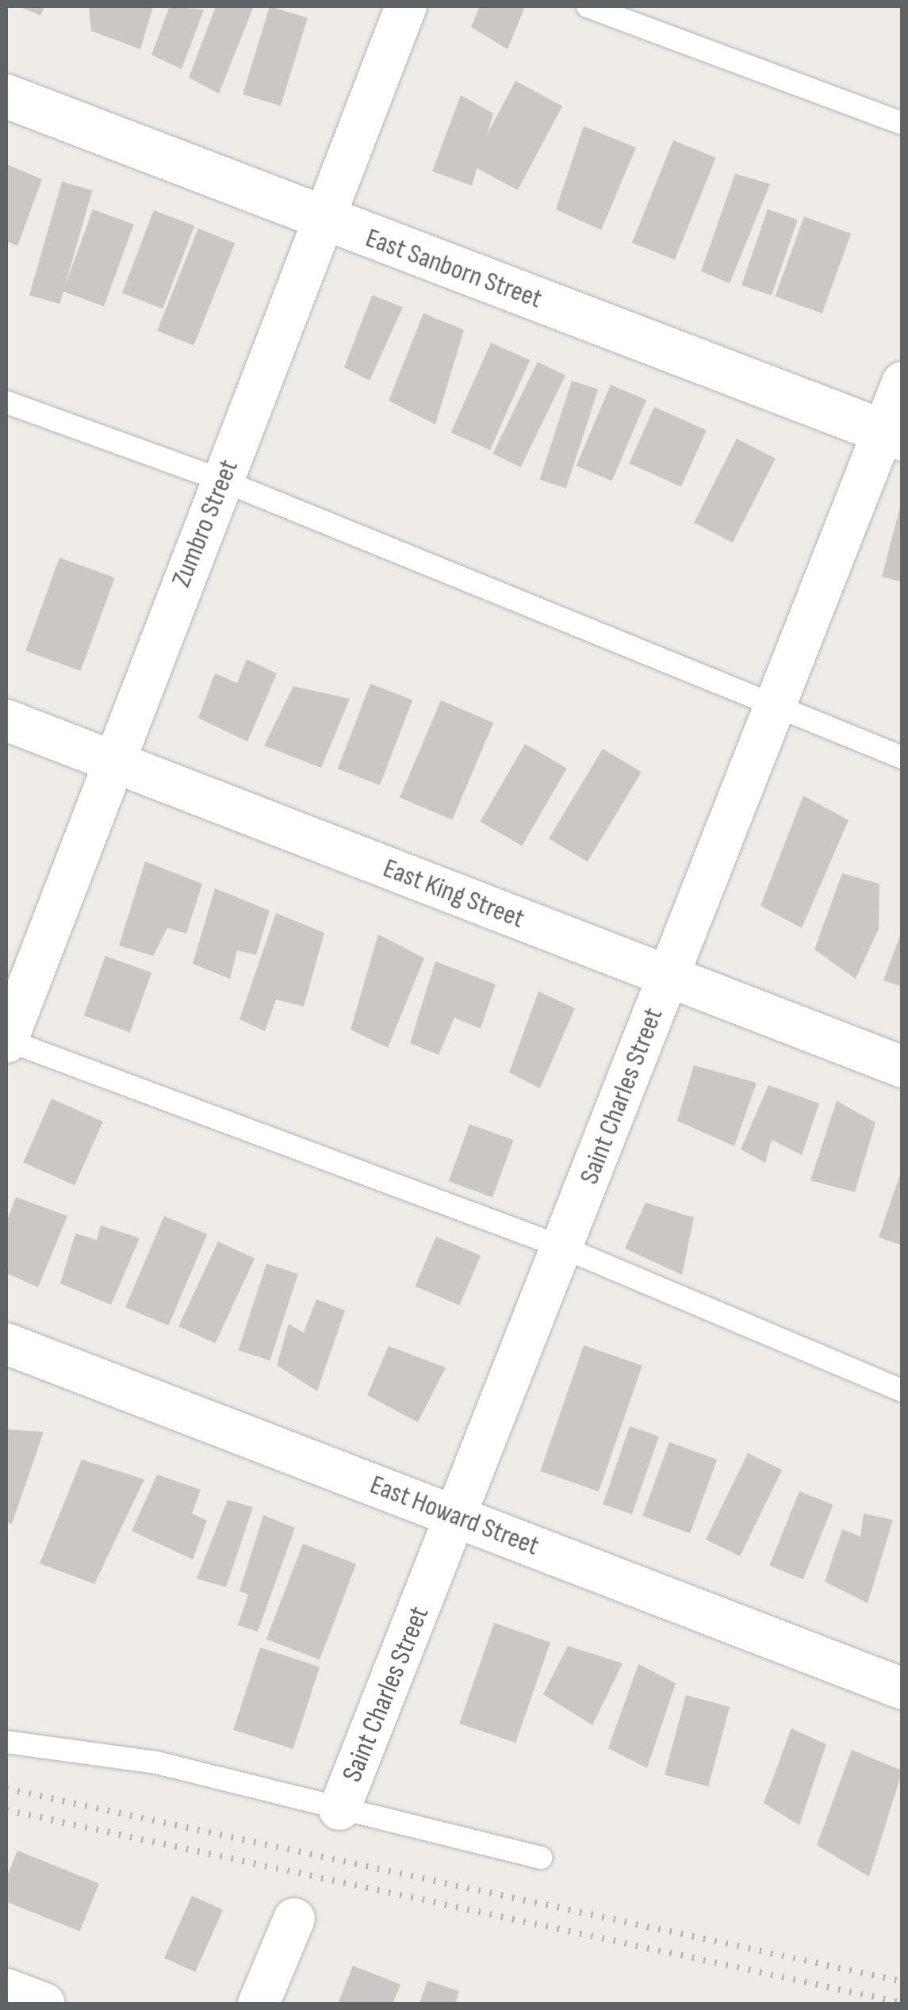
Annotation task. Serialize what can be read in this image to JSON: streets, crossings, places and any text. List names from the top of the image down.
{
  "streets": {
    "street": [
      "East Sanborn Street",
      "Zumbro Street",
      "East King Street",
      "Saint Charles Street",
      "East Howard Street"
    ]
  },
  "crossings": [
    ["East Sanborn Street", "Zumbro Street"],
    ["East Sanborn Street", "Saint Charles Street"],
    ["Zumbro Street", "East King Street"],
    ["East King Street", "Saint Charles Street"],
    ["Saint Charles Street", "East Howard Street"]
  ]
}
